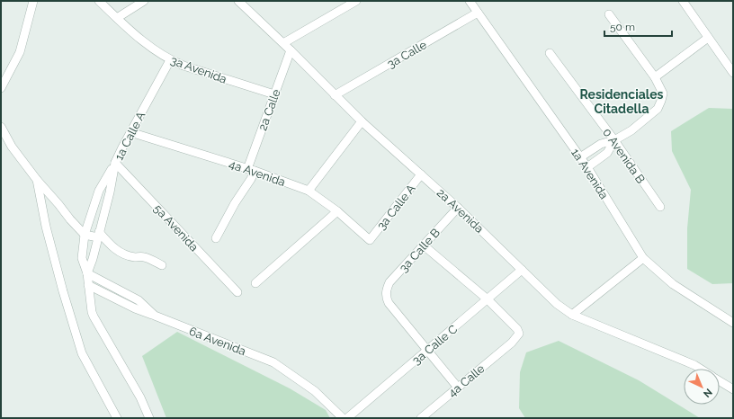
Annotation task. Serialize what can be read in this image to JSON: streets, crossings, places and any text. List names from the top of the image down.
{
  "streets": {
    "street": [
      "3a Calle",
      "3a Avenida",
      "2a Calle",
      "1a Calle A",
      "0 Avenida B",
      "4a Avenida",
      "1a Avenida",
      "3a Calle A",
      "2a Avenida",
      "5a Avenida",
      "3a Calle B",
      "6a Avenida",
      "3a Calle C",
      "4a Calle"
    ]
  },
  "crossings": [
    ["3a Calle", "1a Avenida"],
    ["3a Calle", "2a Avenida"],
    ["3a Avenida", "2a Calle"],
    ["3a Avenida", "1a Calle A"],
    ["2a Calle", "4a Avenida"],
    ["2a Calle", "2a Avenida"],
    ["1a Calle A", "4a Avenida"],
    ["1a Calle A", "5a Avenida"],
    ["1a Calle A", "6a Avenida"],
    ["4a Avenida", "3a Calle A"],
    ["3a Calle A", "2a Avenida"],
    ["2a Avenida", "3a Calle B"],
    ["2a Avenida", "3a Calle C"],
    ["3a Calle B", "3a Calle C"],
    ["3a Calle C", "4a Calle"]
  ],
  "districts": ["Residenciales Citadella"],
  "scale_bar": "50 m",
  "north": "bottom right"
}
